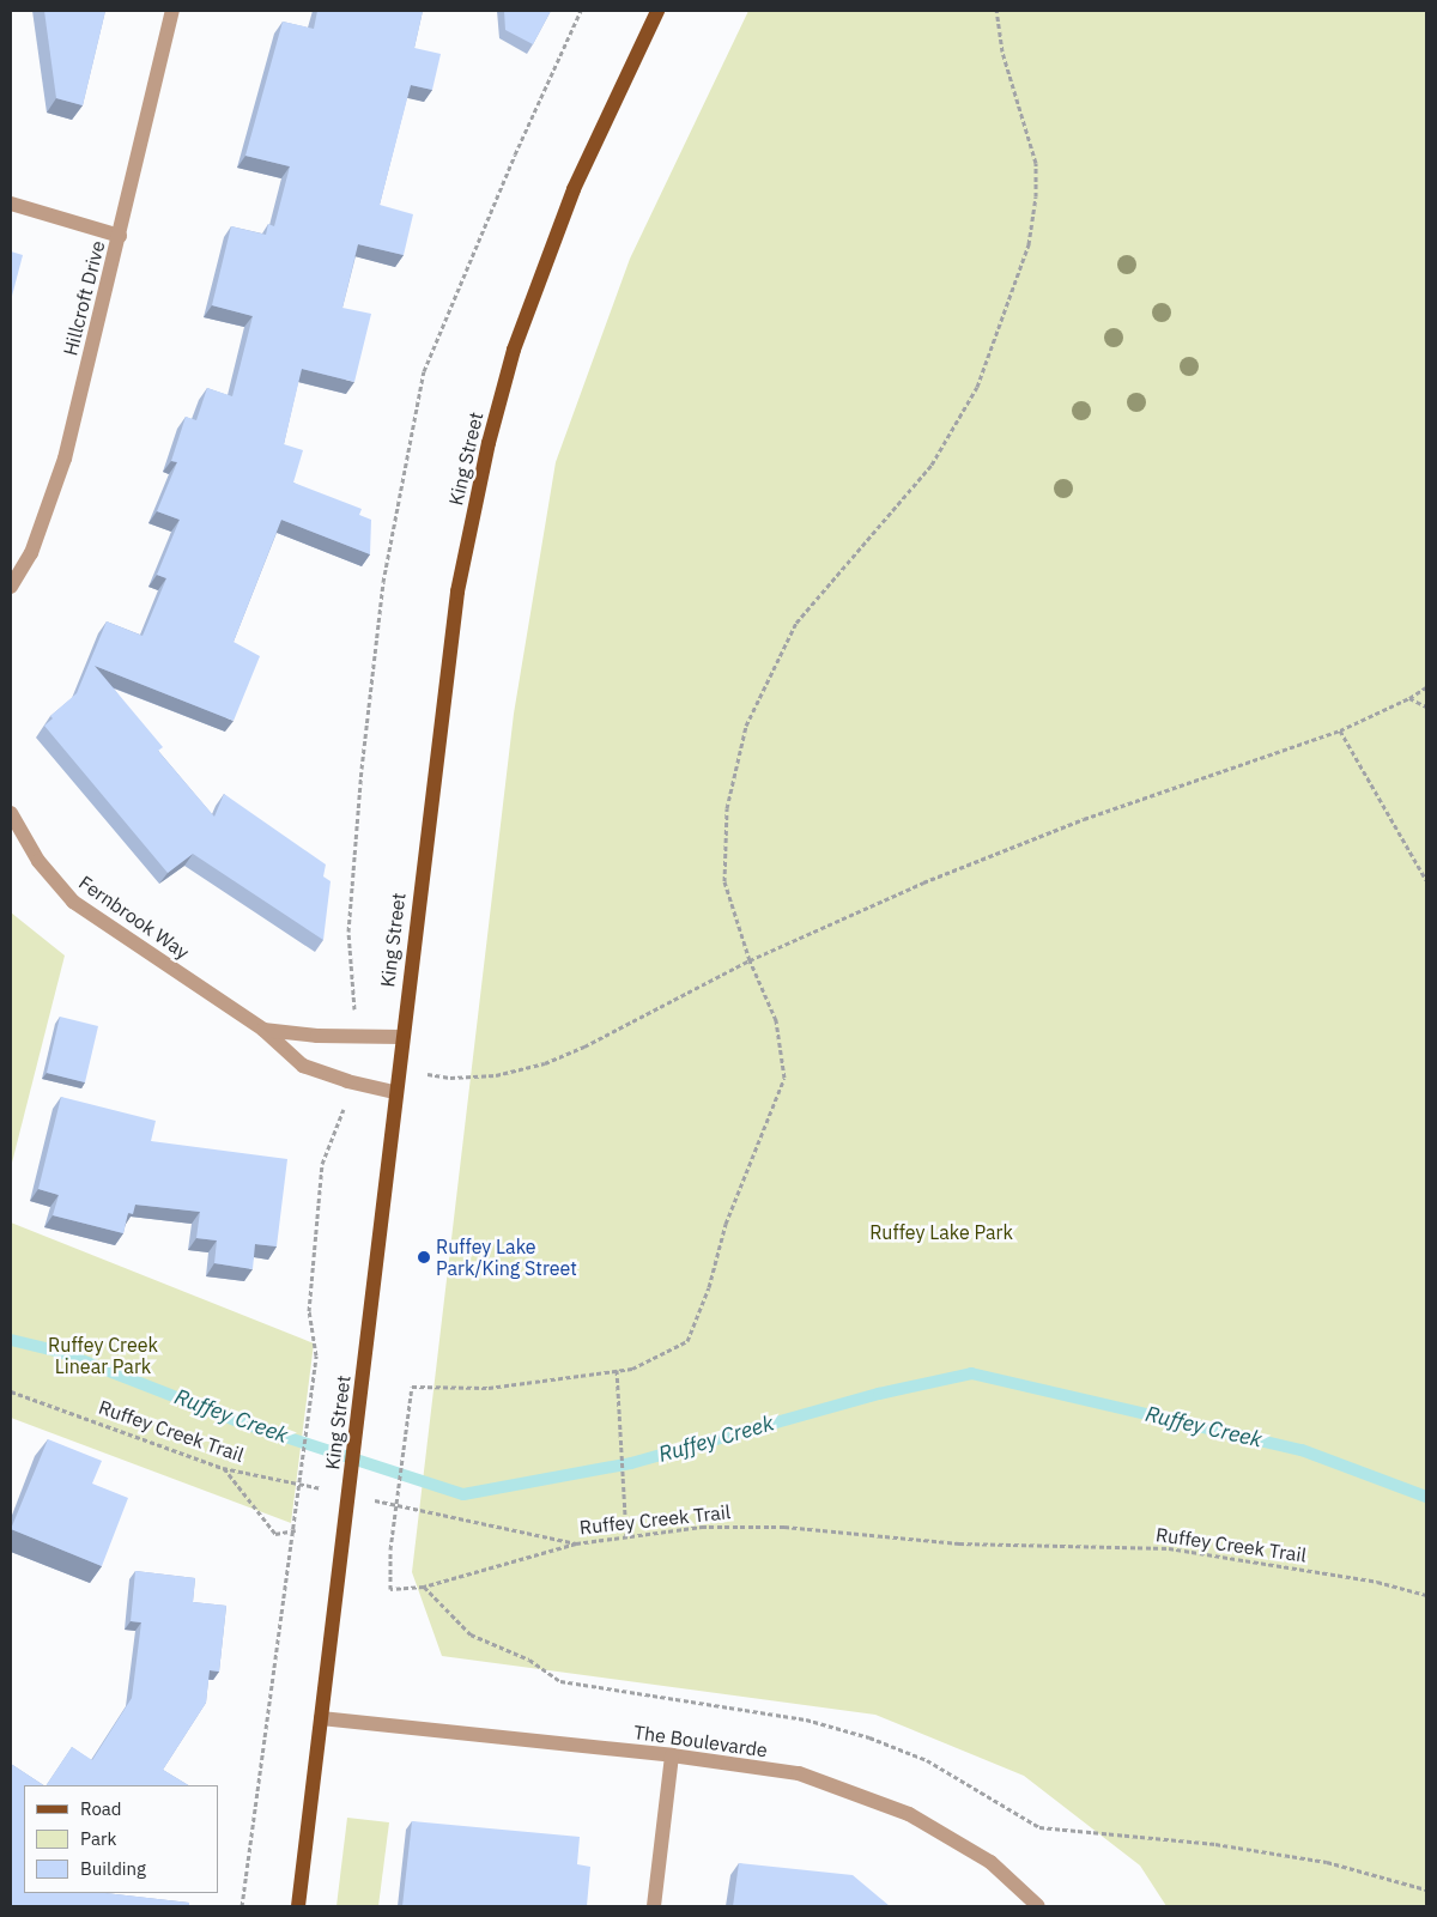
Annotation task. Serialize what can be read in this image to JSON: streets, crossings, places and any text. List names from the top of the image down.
{
  "streets": {
    "main road": ["King Street"],
    "street": ["Hillcroft Drive", "Fernbrook Way", "The Boulevarde"],
    "path": ["Ruffey Creek Trail"]
  },
  "crossings": [
    ["King Street", "Fernbrook Way"],
    ["King Street", "The Boulevarde"]
  ],
  "water": ["Ruffey Creek"],
  "parks": ["Ruffey Lake Park", "Ruffey Creek Linear Park"],
  "places": ["Ruffey Lake Park/King Street"],
  "legend": ["Road", "Park", "Building"]
}
